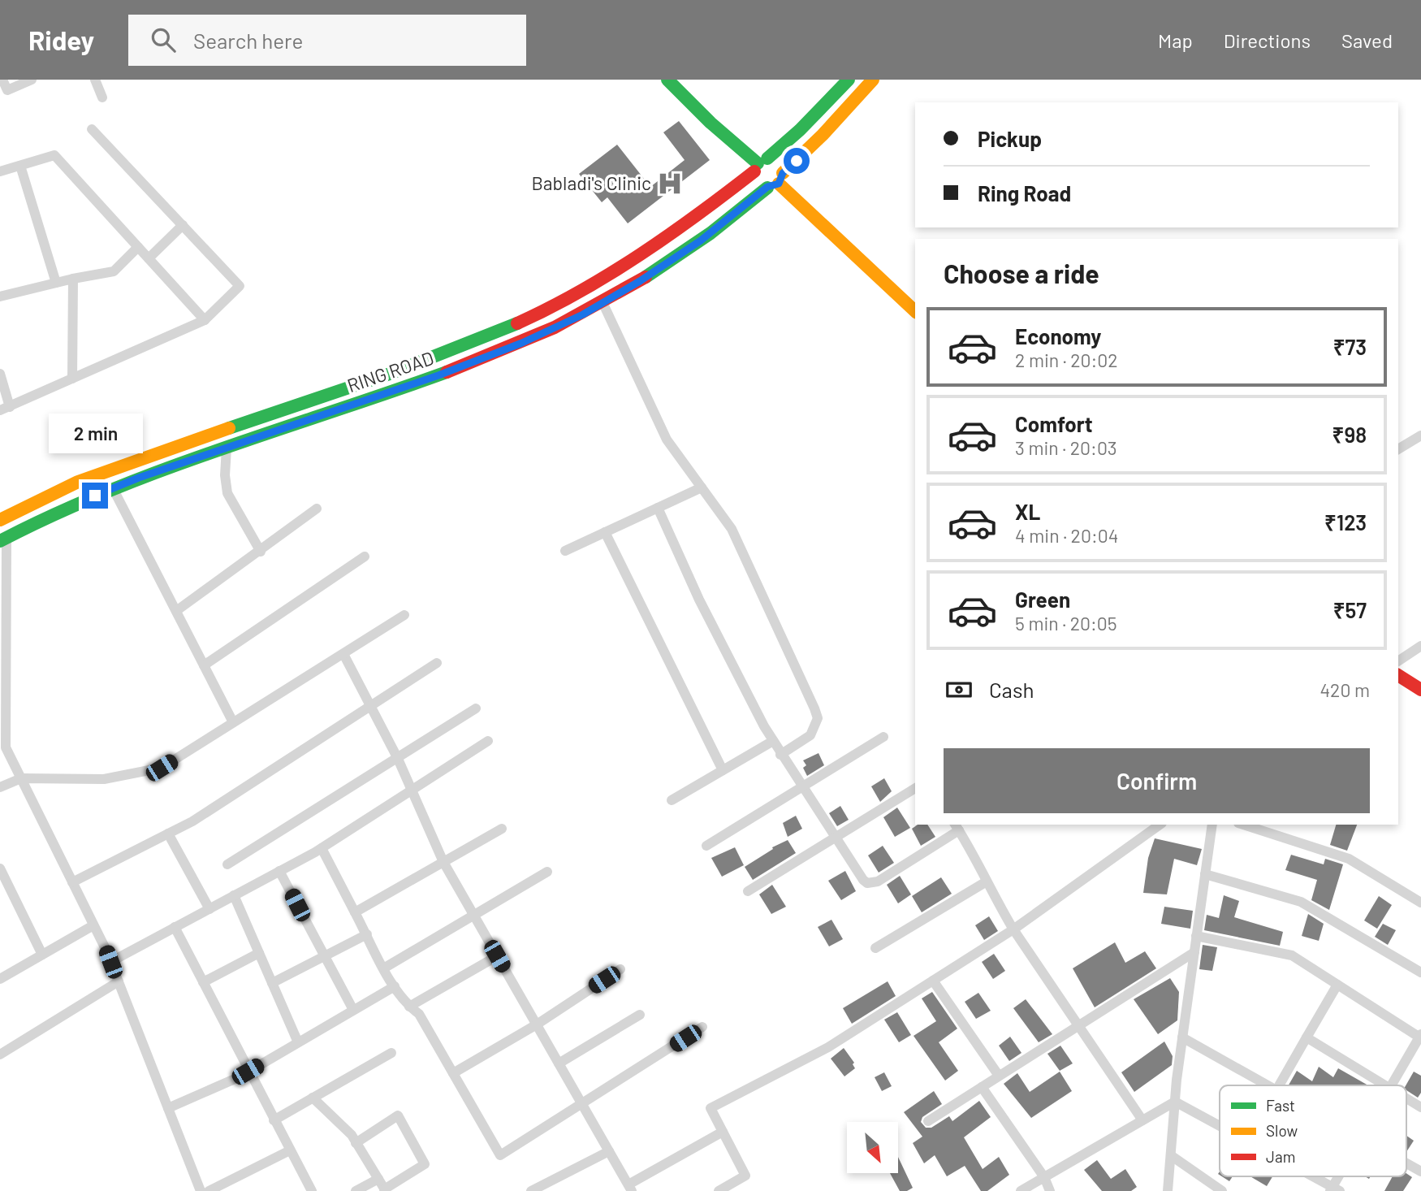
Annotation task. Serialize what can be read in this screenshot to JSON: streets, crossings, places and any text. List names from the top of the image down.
{
  "streets": {
    "main road": ["RING ROAD"]
  },
  "places": {
    "hospital": ["Babladi's Clinic"]
  },
  "legend": ["Fast", "Slow", "Jam"],
  "north": "bottom right",
  "page": {
    "header": "Ridey",
    "search": "Search here",
    "nav": ["Map", "Directions", "Saved"],
    "banner": ["Pickup", "Ring Road"],
    "heading": "Choose a ride",
    "list": [
      {
        "name": "Economy",
        "note": "2 min · 20:02",
        "value": "₹73"
      },
      {
        "name": "Comfort",
        "note": "3 min · 20:03",
        "value": "₹98"
      },
      {
        "name": "XL",
        "note": "4 min · 20:04",
        "value": "₹123"
      },
      {
        "name": "Green",
        "note": "5 min · 20:05",
        "value": "₹57"
      }
    ],
    "bubble": "2 min",
    "pay": ["Cash", "420 m"],
    "buttons": "Confirm"
  }
}
